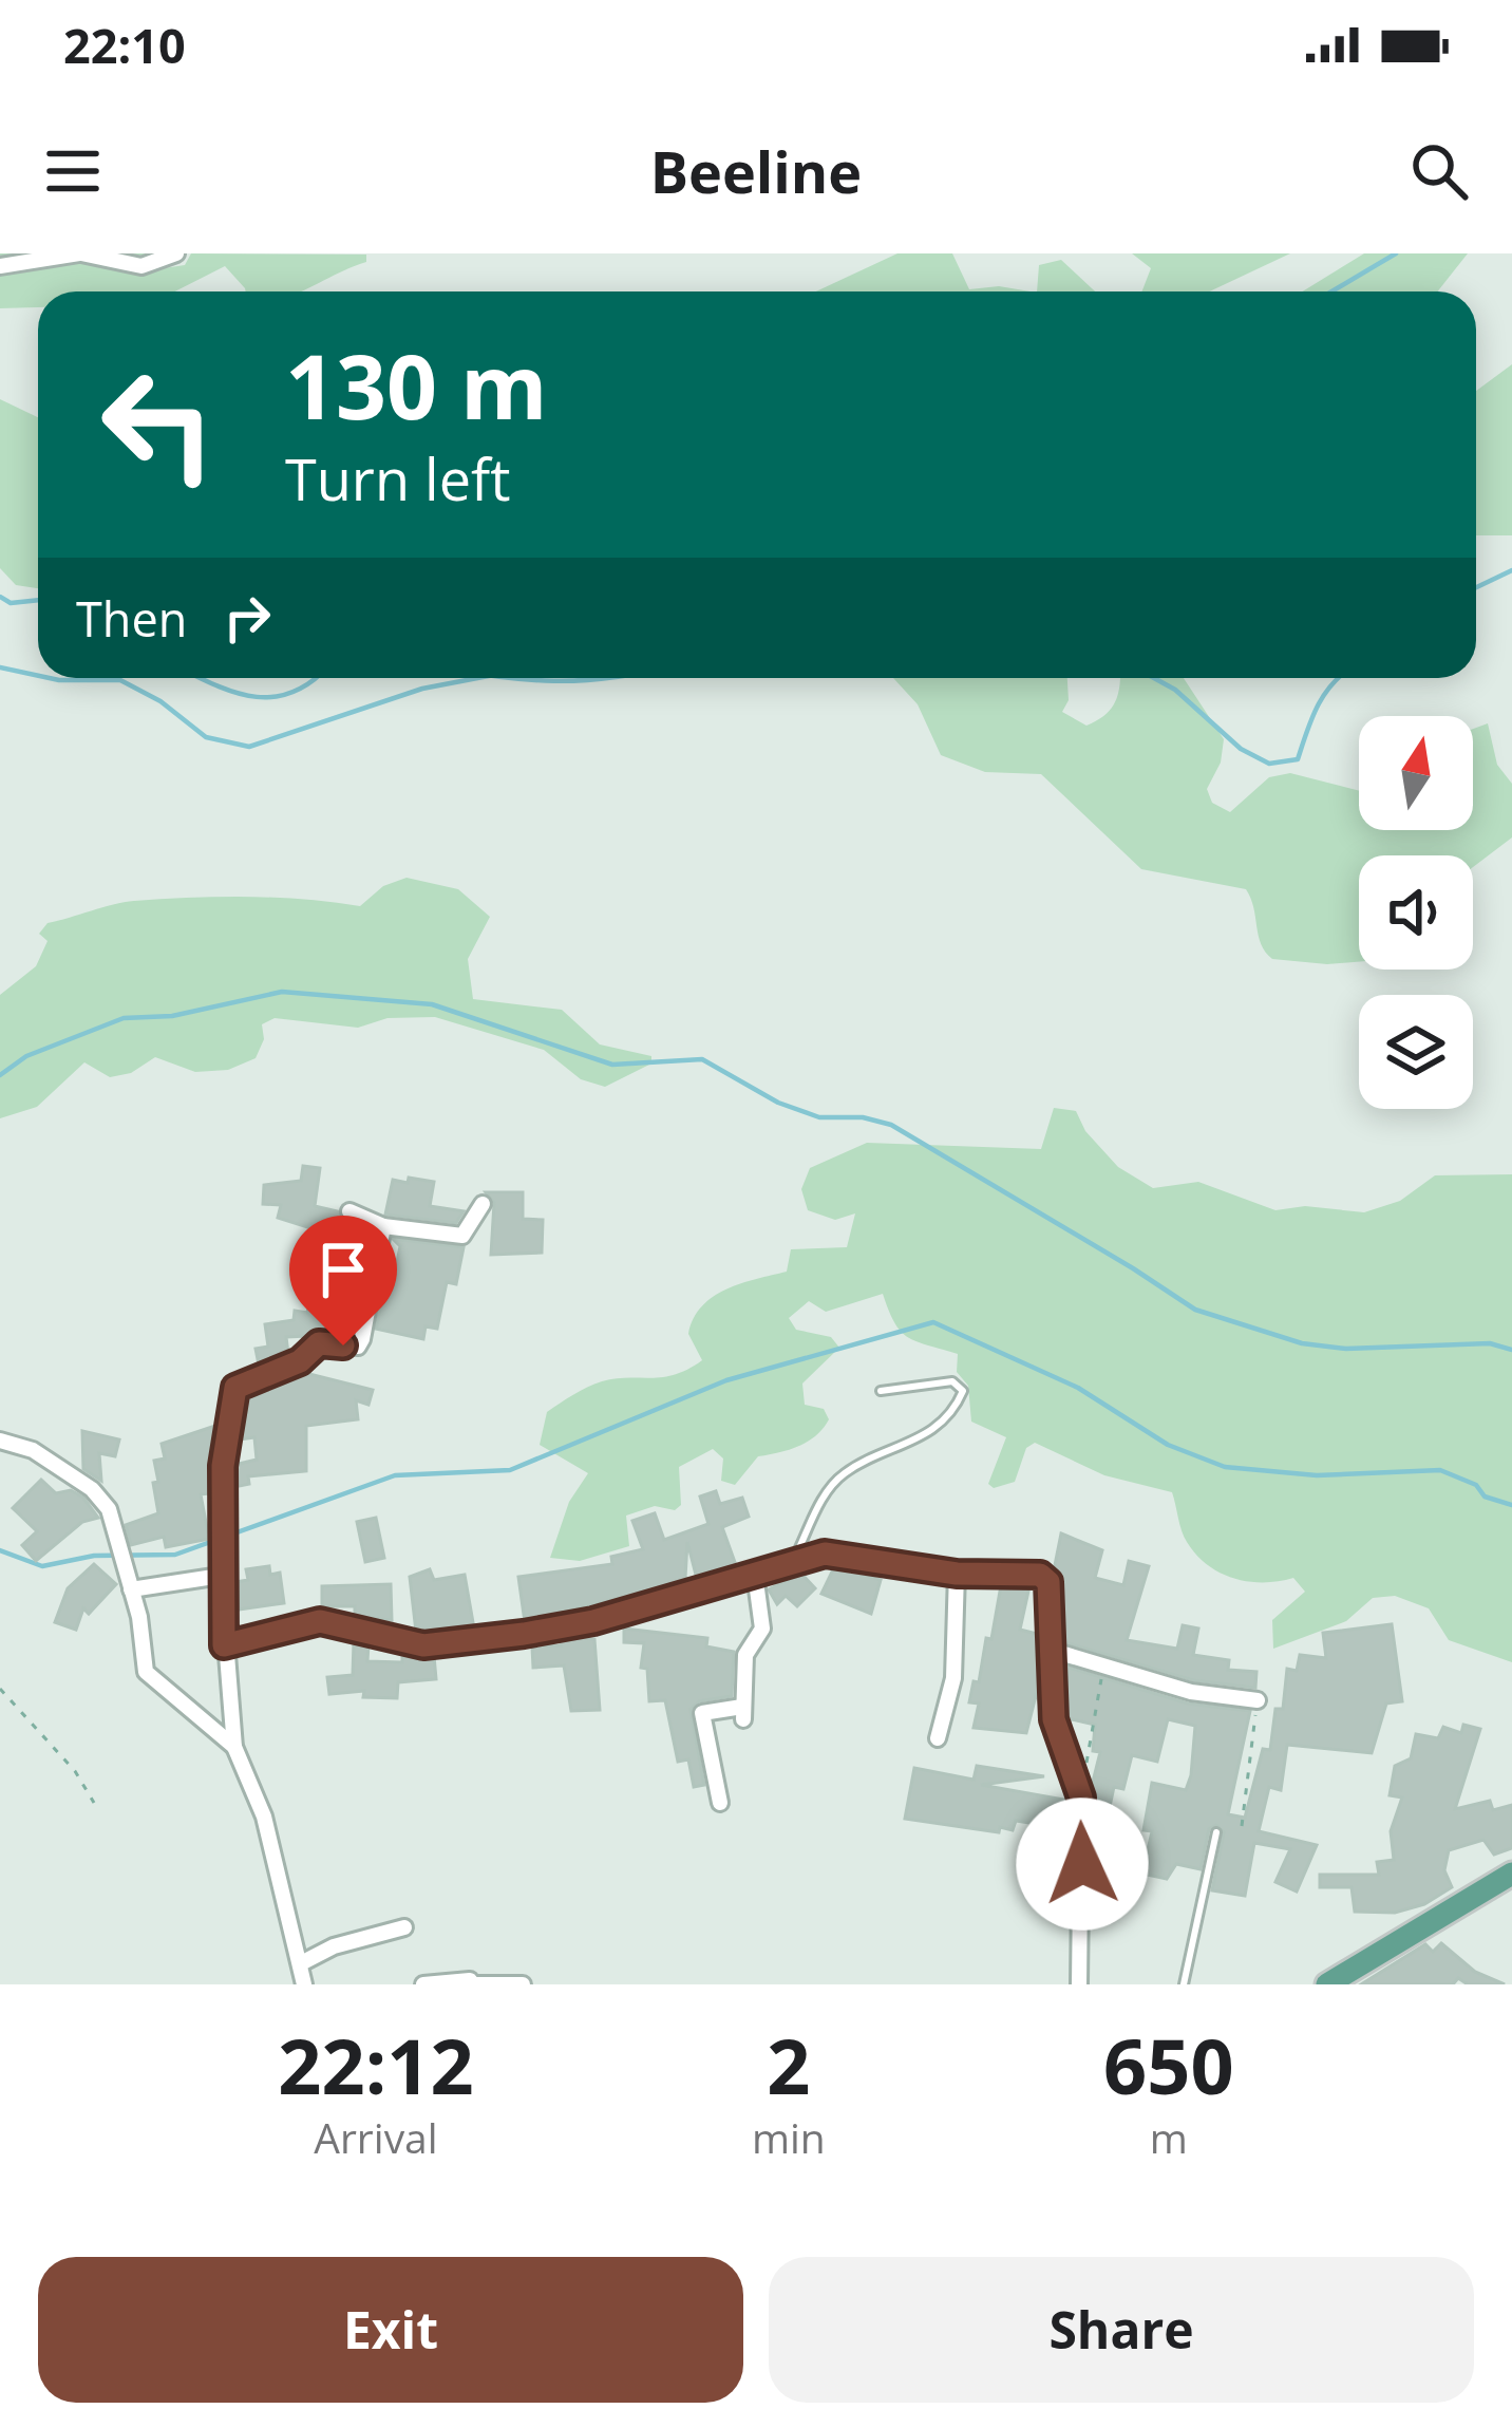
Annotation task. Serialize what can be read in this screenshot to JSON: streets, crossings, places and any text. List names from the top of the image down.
{
  "north": "top",
  "page": {
    "status": "22:10",
    "header": "Beeline",
    "turn": ["130 m", "Turn left"],
    "then": "Then",
    "eta": [
      "22:12",
      "Arrival",
      "2",
      "min",
      "650",
      "m"
    ],
    "buttons": ["Exit", "Share"]
  }
}
